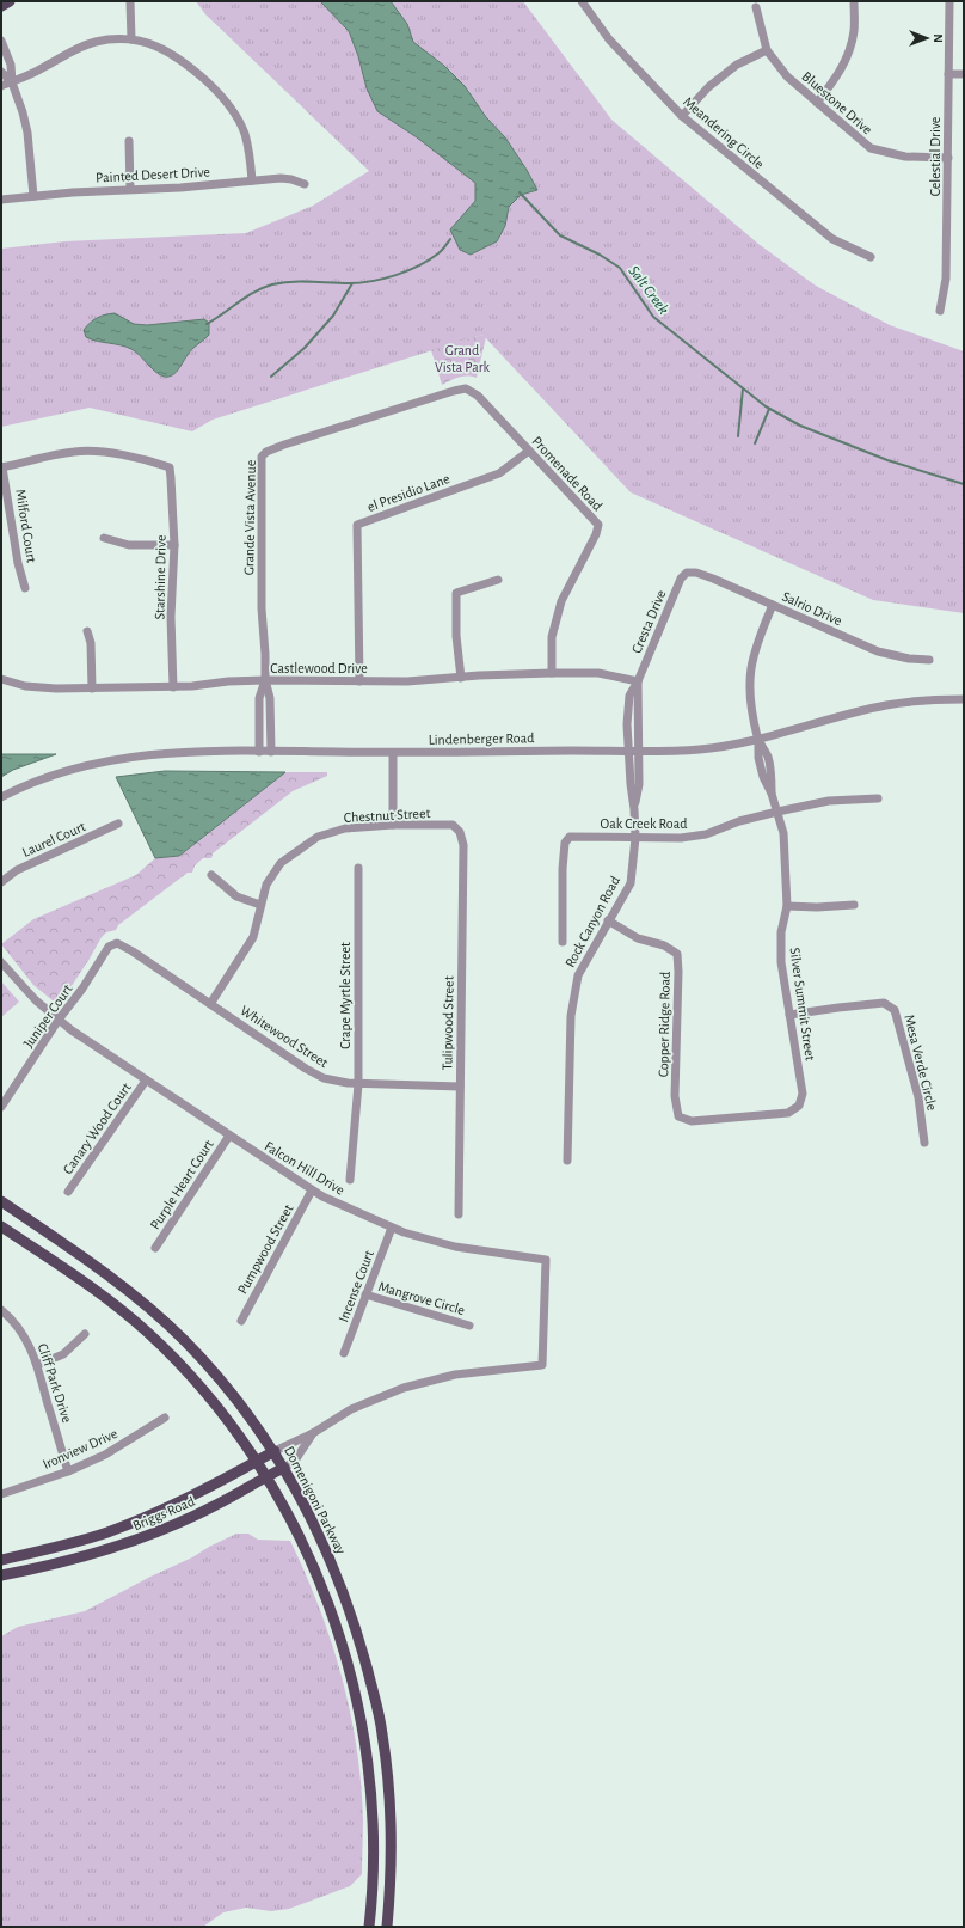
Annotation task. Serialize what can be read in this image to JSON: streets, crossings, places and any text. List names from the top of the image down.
{
  "streets": {
    "main road": ["Domenigoni Parkway", "Briggs Road"],
    "street": [
      "Bluestone Drive",
      "Meandering Circle",
      "Celestial Drive",
      "Painted Desert Drive",
      "Promenade Road",
      "el Presidio Lane",
      "Grande Vista Avenue",
      "Milford Court",
      "Starshine Drive",
      "Salrio Drive",
      "Cresta Drive",
      "Castlewood Drive",
      "Lindenberger Road",
      "Chestnut Street",
      "Oak Creek Road",
      "Laurel Court",
      "Rock Canyon Road",
      "Crape Myrtle Street",
      "Silver Summit Street",
      "Juniper Court",
      "Tulipwood Street",
      "Copper Ridge Road",
      "Whitewood Street",
      "Mesa Verde Circle",
      "Canary Wood Court",
      "Falcon Hill Drive",
      "Purple Heart Court",
      "Pumpwood Street",
      "Incense Court",
      "Mangrove Circle",
      "Cliff Park Drive",
      "Ironview Drive"
    ]
  },
  "crossings": [
    ["Bluestone Drive", "Celestial Drive"],
    ["Promenade Road", "el Presidio Lane"],
    ["Promenade Road", "Grande Vista Avenue"],
    ["Promenade Road", "Castlewood Drive"],
    ["el Presidio Lane", "Castlewood Drive"],
    ["Grande Vista Avenue", "Castlewood Drive"],
    ["Grande Vista Avenue", "Lindenberger Road"],
    ["Milford Court", "Starshine Drive"],
    ["Starshine Drive", "Castlewood Drive"],
    ["Salrio Drive", "Cresta Drive"],
    ["Salrio Drive", "Silver Summit Street"],
    ["Cresta Drive", "Castlewood Drive"],
    ["Cresta Drive", "Lindenberger Road"],
    ["Cresta Drive", "Rock Canyon Road"],
    ["Lindenberger Road", "Rock Canyon Road"],
    ["Lindenberger Road", "Silver Summit Street"],
    ["Chestnut Street", "Tulipwood Street"],
    ["Chestnut Street", "Whitewood Street"],
    ["Oak Creek Road", "Rock Canyon Road"],
    ["Oak Creek Road", "Silver Summit Street"],
    ["Rock Canyon Road", "Copper Ridge Road"],
    ["Crape Myrtle Street", "Whitewood Street"],
    ["Silver Summit Street", "Copper Ridge Road"],
    ["Silver Summit Street", "Mesa Verde Circle"],
    ["Juniper Court", "Whitewood Street"],
    ["Juniper Court", "Falcon Hill Drive"],
    ["Tulipwood Street", "Whitewood Street"],
    ["Canary Wood Court", "Falcon Hill Drive"],
    ["Falcon Hill Drive", "Purple Heart Court"],
    ["Falcon Hill Drive", "Pumpwood Street"],
    ["Falcon Hill Drive", "Incense Court"],
    ["Falcon Hill Drive", "Briggs Road"],
    ["Incense Court", "Mangrove Circle"],
    ["Cliff Park Drive", "Ironview Drive"],
    ["Domenigoni Parkway", "Briggs Road"]
  ],
  "water": ["Salt Creek"],
  "parks": ["Grand Vista Park"],
  "north": "right"
}
